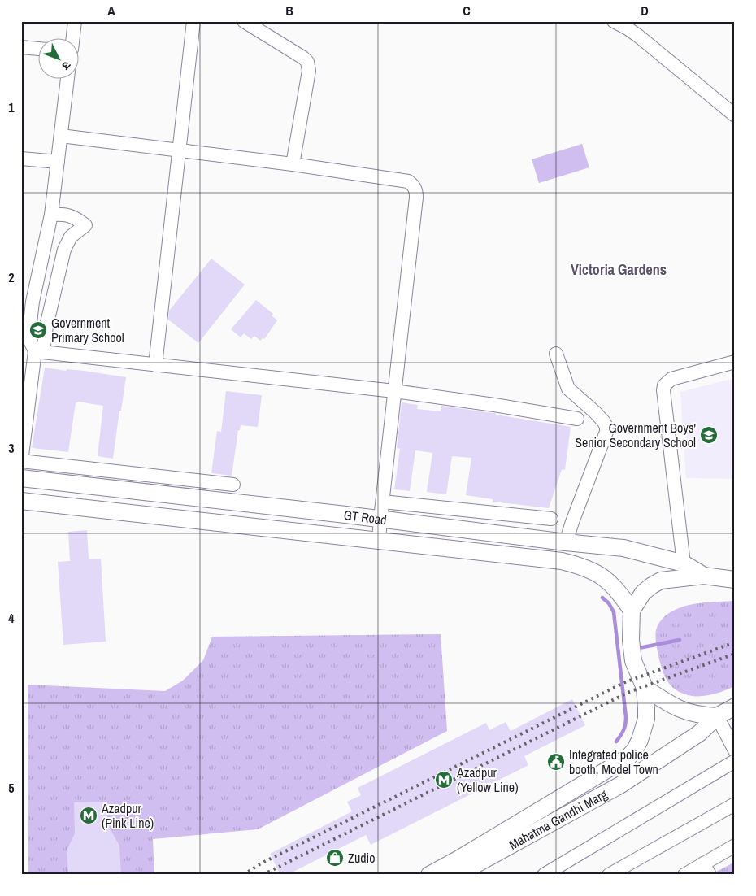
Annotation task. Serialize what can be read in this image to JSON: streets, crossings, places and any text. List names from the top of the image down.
{
  "streets": {
    "main road": ["GT Road", "Mahatma Gandhi Marg"]
  },
  "crossings": [
    ["GT Road", "Mahatma Gandhi Marg"]
  ],
  "districts": ["Victoria Gardens"],
  "places": {
    "school or university": ["Government Primary School", "Government Boys' Senior Secondary School"],
    "public building": ["Integrated police booth, Model Town"],
    "metro station": ["Azadpur (Yellow Line)", "Azadpur (Pink Line)"],
    "shop": ["Zudio"]
  },
  "north": "bottom right",
  "grid": {
    "columns": [
      "A",
      "B",
      "C",
      "D"
    ],
    "rows": [
      "1",
      "2",
      "3",
      "4",
      "5"
    ]
  }
}
